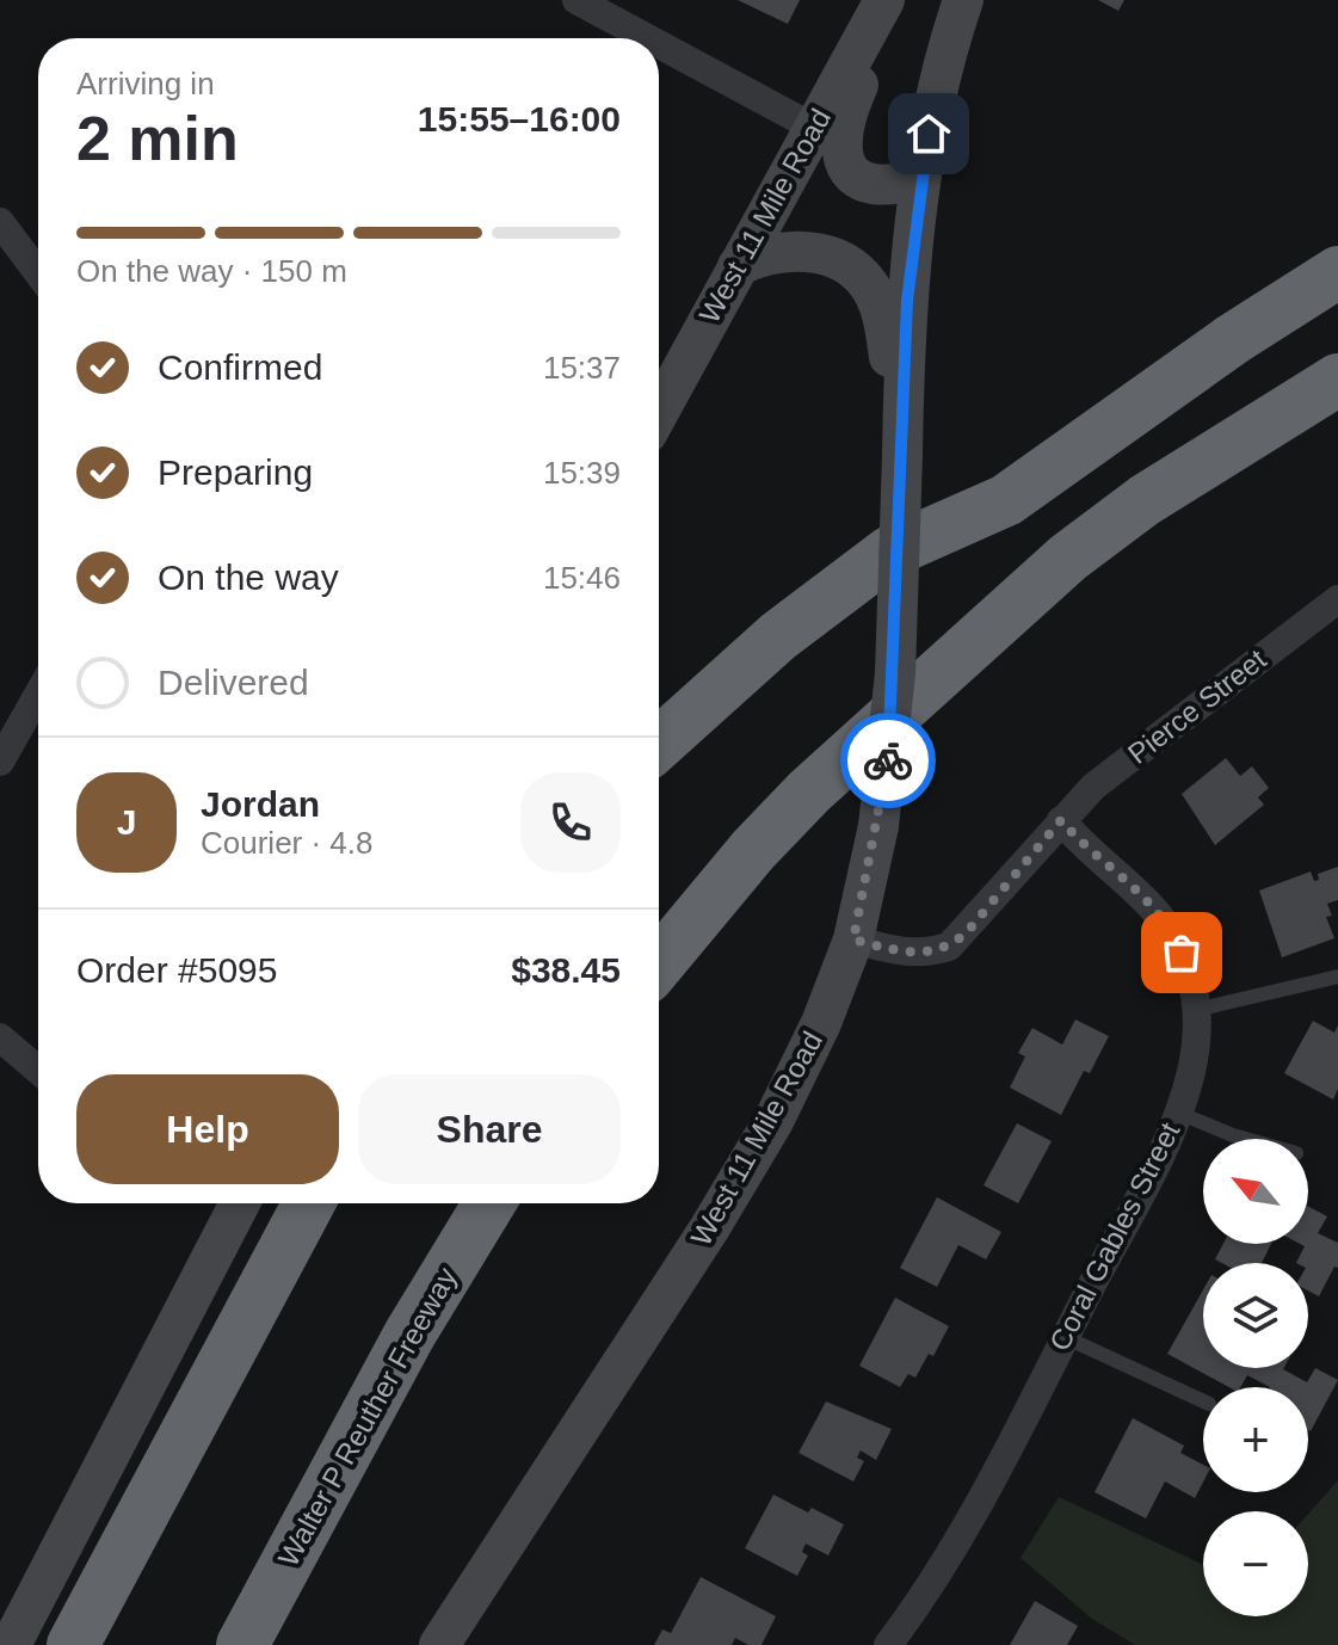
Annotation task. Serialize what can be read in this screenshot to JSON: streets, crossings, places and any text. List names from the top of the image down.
{
  "streets": {
    "highway": ["Walter P Reuther Freeway"],
    "main road": ["West 11 Mile Road"],
    "street": ["Pierce Street", "Coral Gables Street"]
  },
  "crossings": [
    ["Pierce Street", "Coral Gables Street"]
  ],
  "north": "top left",
  "page": {
    "heading": ["2 min", "Arriving in", "15:55–16:00"],
    "panel": [
      "Jordan",
      "Courier · 4.8",
      "Order #5095",
      "$38.45"
    ],
    "bar": "On the way · 150 m",
    "list": [
      ["Confirmed", "15:37"],
      ["Preparing", "15:39"],
      ["On the way", "15:46"],
      "Delivered"
    ],
    "round": "J",
    "buttons": ["Help", "Share"],
    "map_buttons": ["+", "−"]
  }
}
